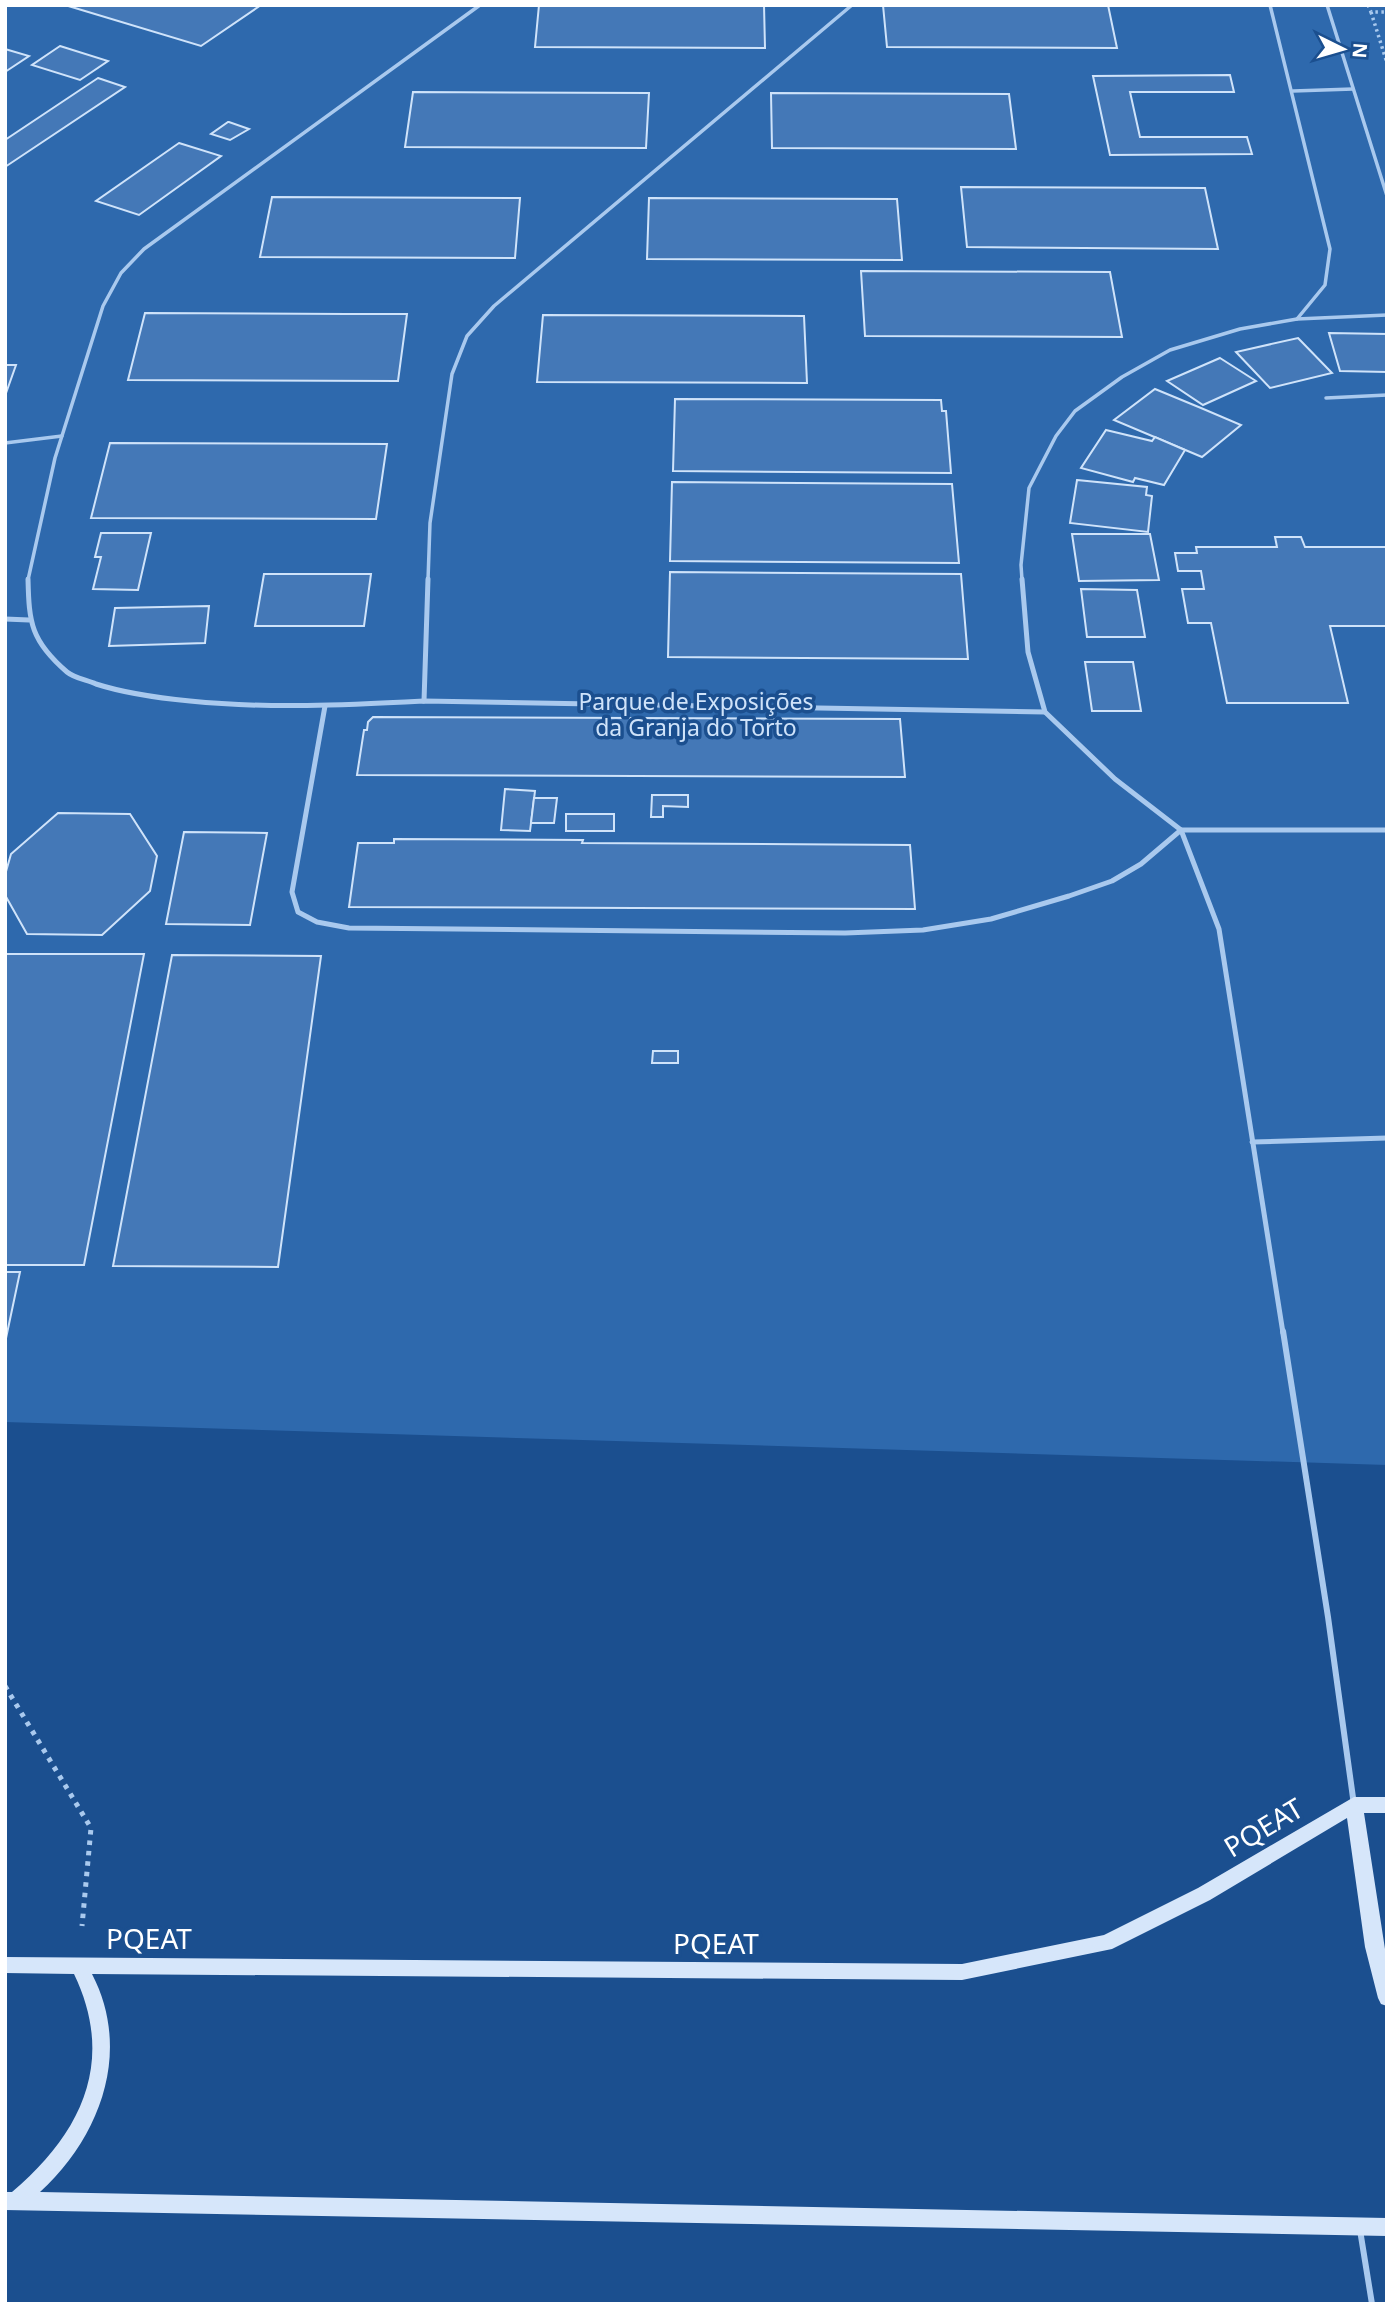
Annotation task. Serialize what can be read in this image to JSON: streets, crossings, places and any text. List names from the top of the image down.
{
  "streets": {
    "street": ["PQEAT"]
  },
  "parks": ["Parque de Exposições da Granja do Torto"],
  "north": "right"
}
